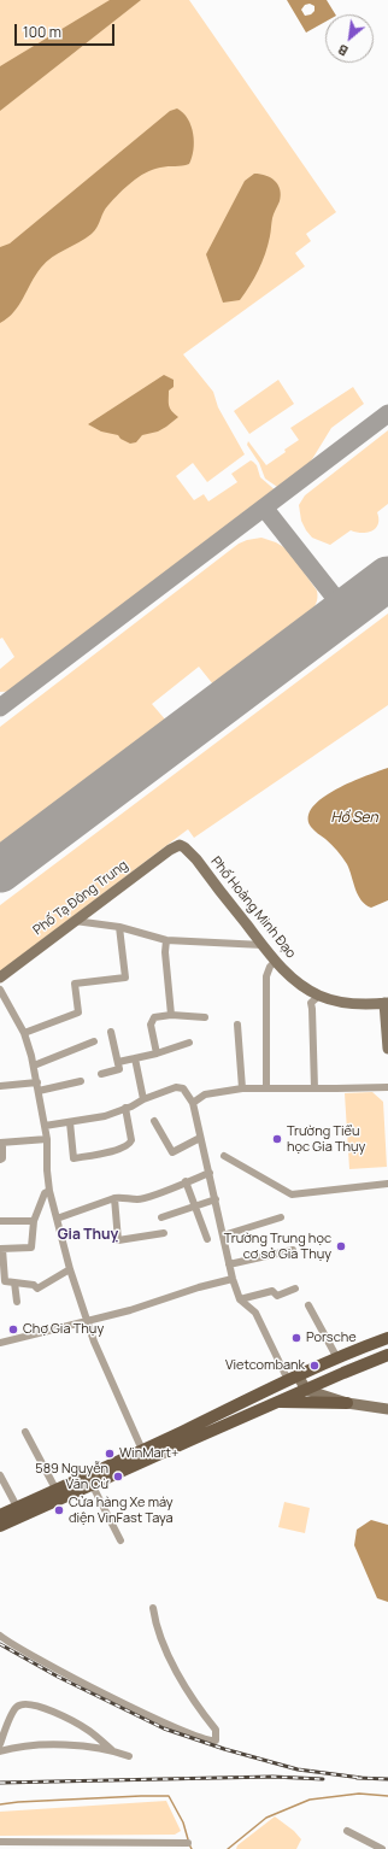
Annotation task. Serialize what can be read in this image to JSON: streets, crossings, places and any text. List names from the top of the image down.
{
  "streets": {
    "street": ["Phố Tạ Đông Trung", "Phố Hoàng Minh Đạo"]
  },
  "crossings": [
    ["Phố Tạ Đông Trung", "Phố Hoàng Minh Đạo"]
  ],
  "districts": ["Gia Thuỵ"],
  "water": ["Hồ Sen"],
  "places": [
    "Trường Tiểu học Gia Thụy",
    "Trường Trung học cơ sở Gia Thụy",
    "Chợ Gia Thụy",
    "Porsche",
    "Vietcombank",
    "WinMart+",
    "589 Nguyễn Văn Cừ",
    "Cửa hàng Xe máy điện VinFast Taya"
  ],
  "scale_bar": "100 m",
  "north": "bottom left"
}
